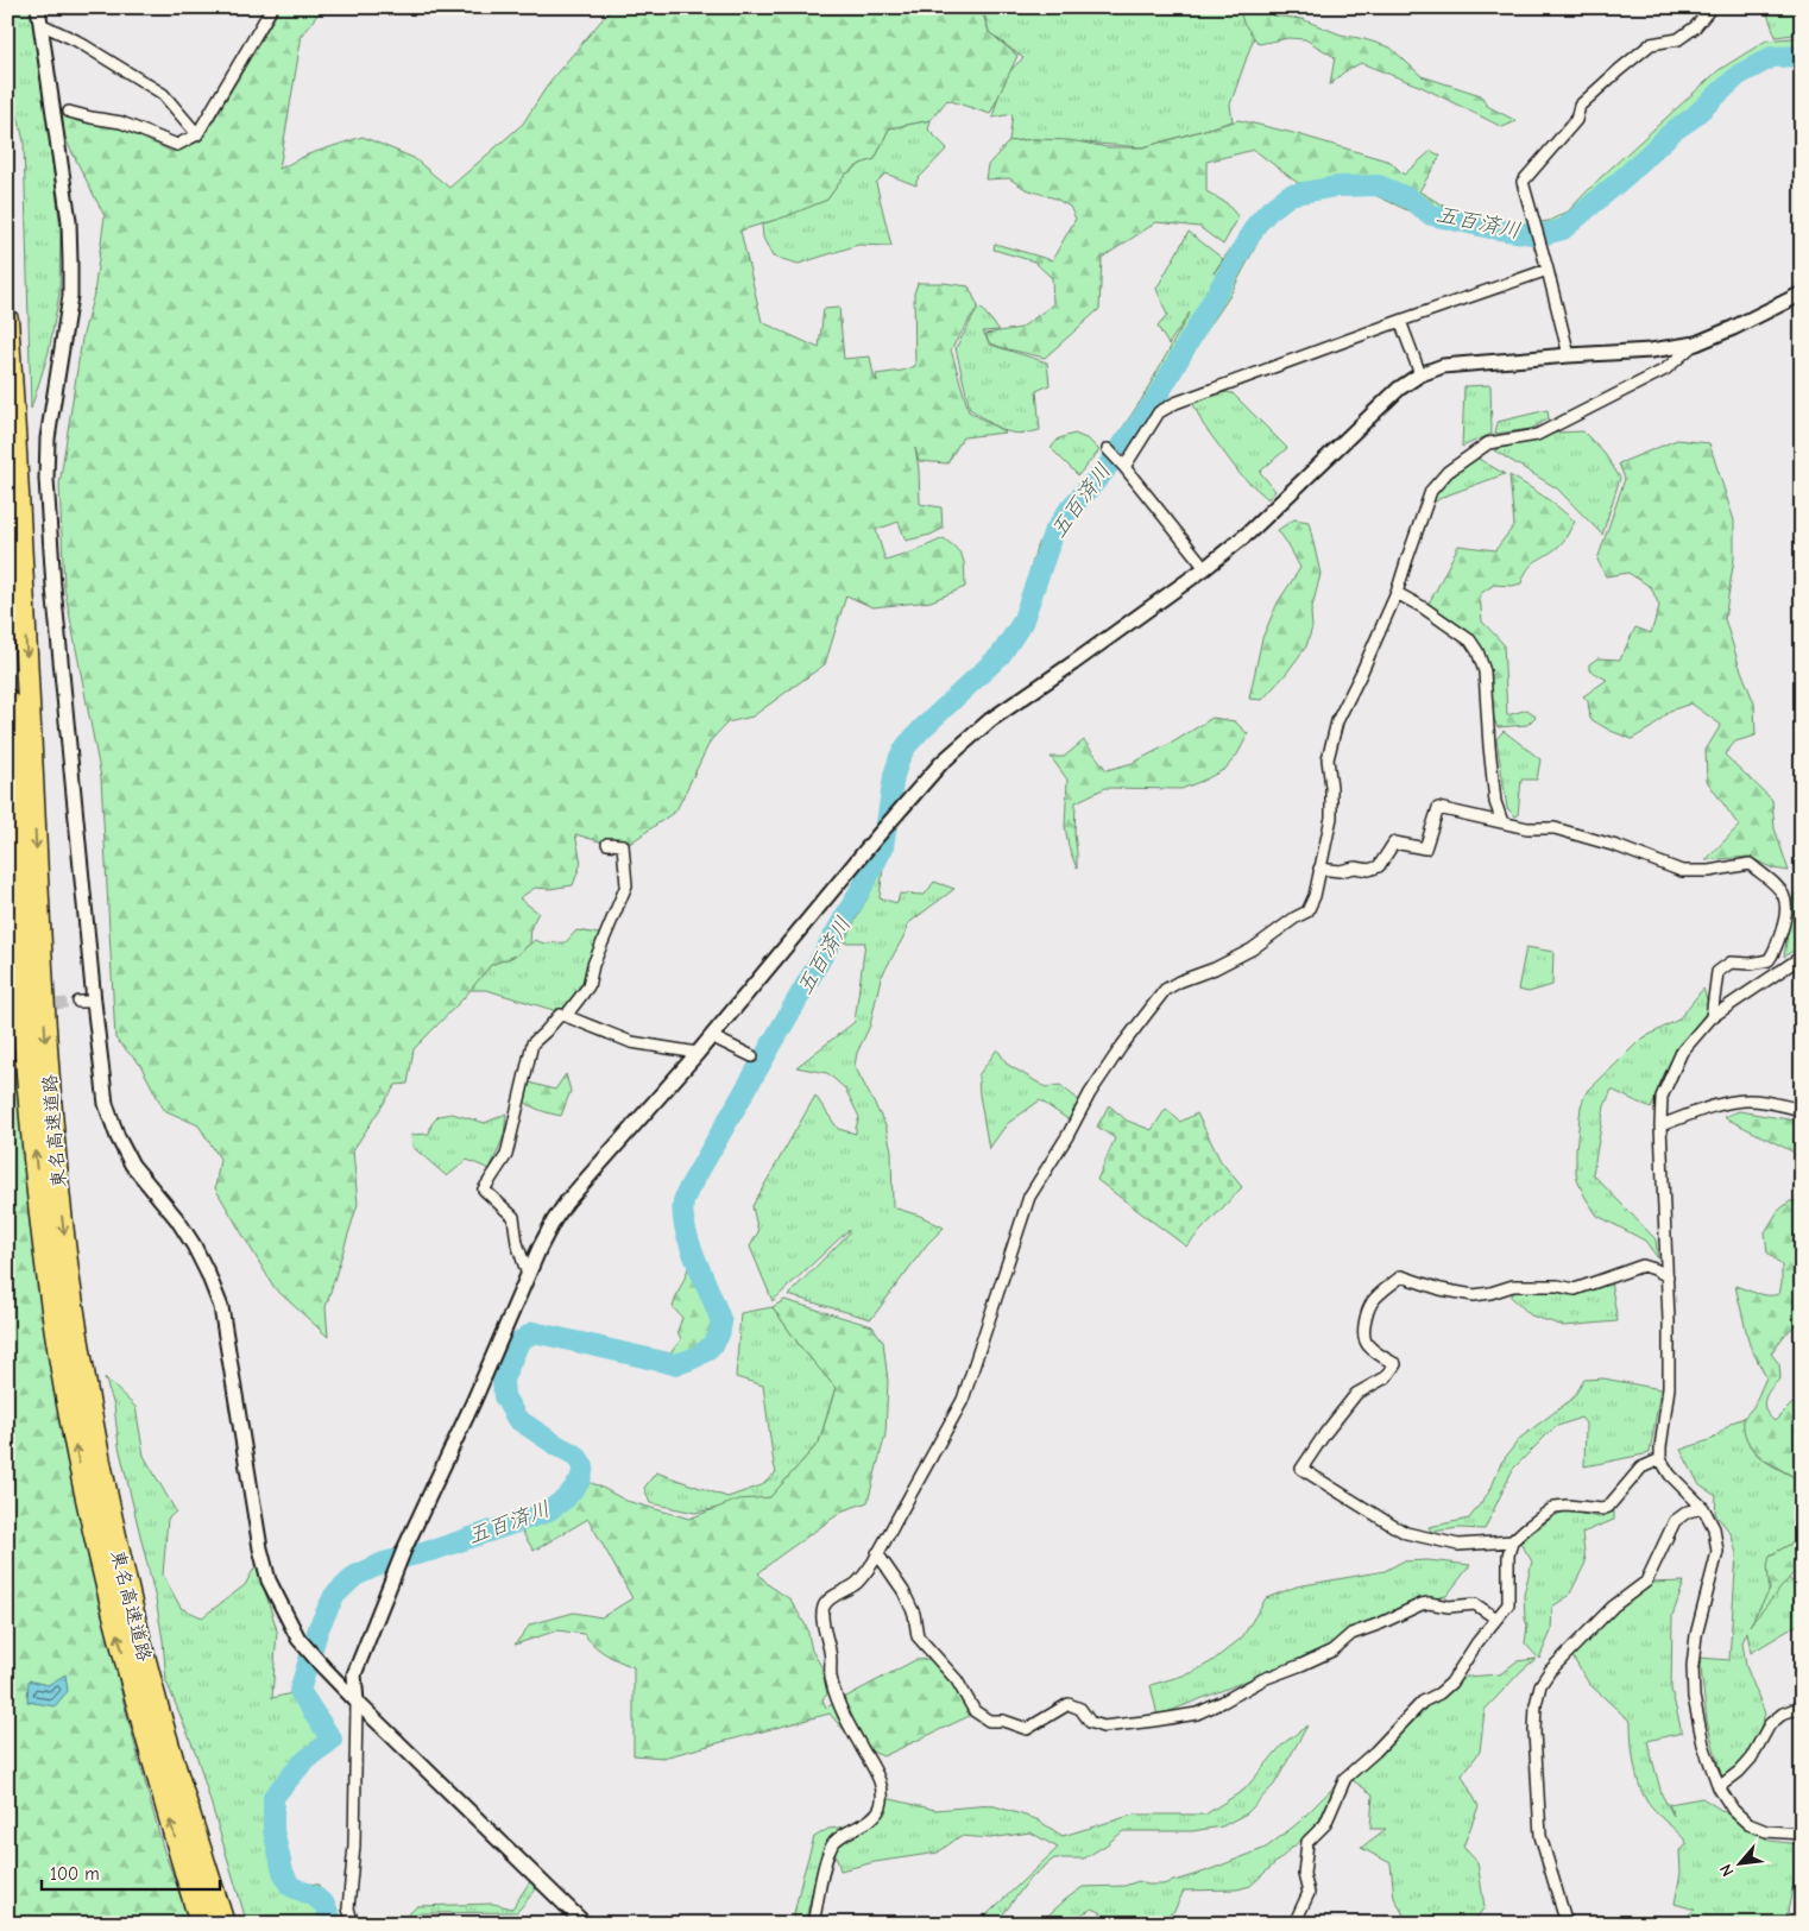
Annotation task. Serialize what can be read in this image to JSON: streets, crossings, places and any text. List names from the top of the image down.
{
  "streets": {
    "highway": ["東名高速道路"]
  },
  "water": ["五百済川"],
  "scale_bar": "100 m",
  "north": "bottom left"
}
